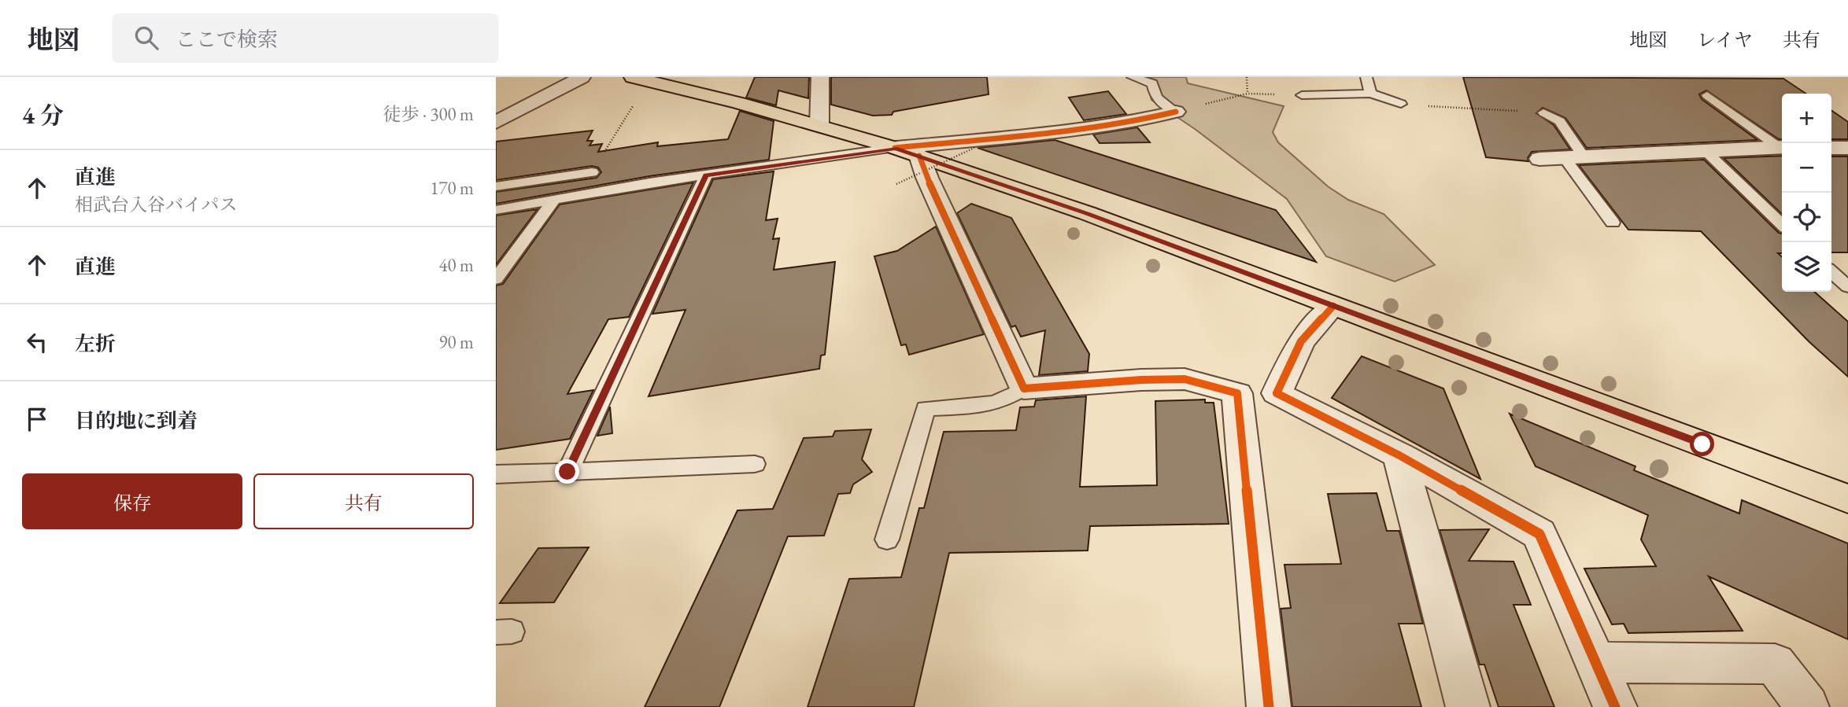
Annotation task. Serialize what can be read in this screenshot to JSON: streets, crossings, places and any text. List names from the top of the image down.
{
  "page": {
    "header": "地図",
    "search": "ここで検索",
    "nav": ["地図", "レイヤ", "共有"],
    "heading": ["4 分", "徒歩 · 300 m"],
    "map_buttons": ["+", "−"],
    "list": [
      ["直進", "相武台入谷バイパス", "170 m"],
      ["直進", "40 m"],
      ["左折", "90 m"],
      "目的地に到着"
    ],
    "buttons": ["保存", "共有"]
  }
}
